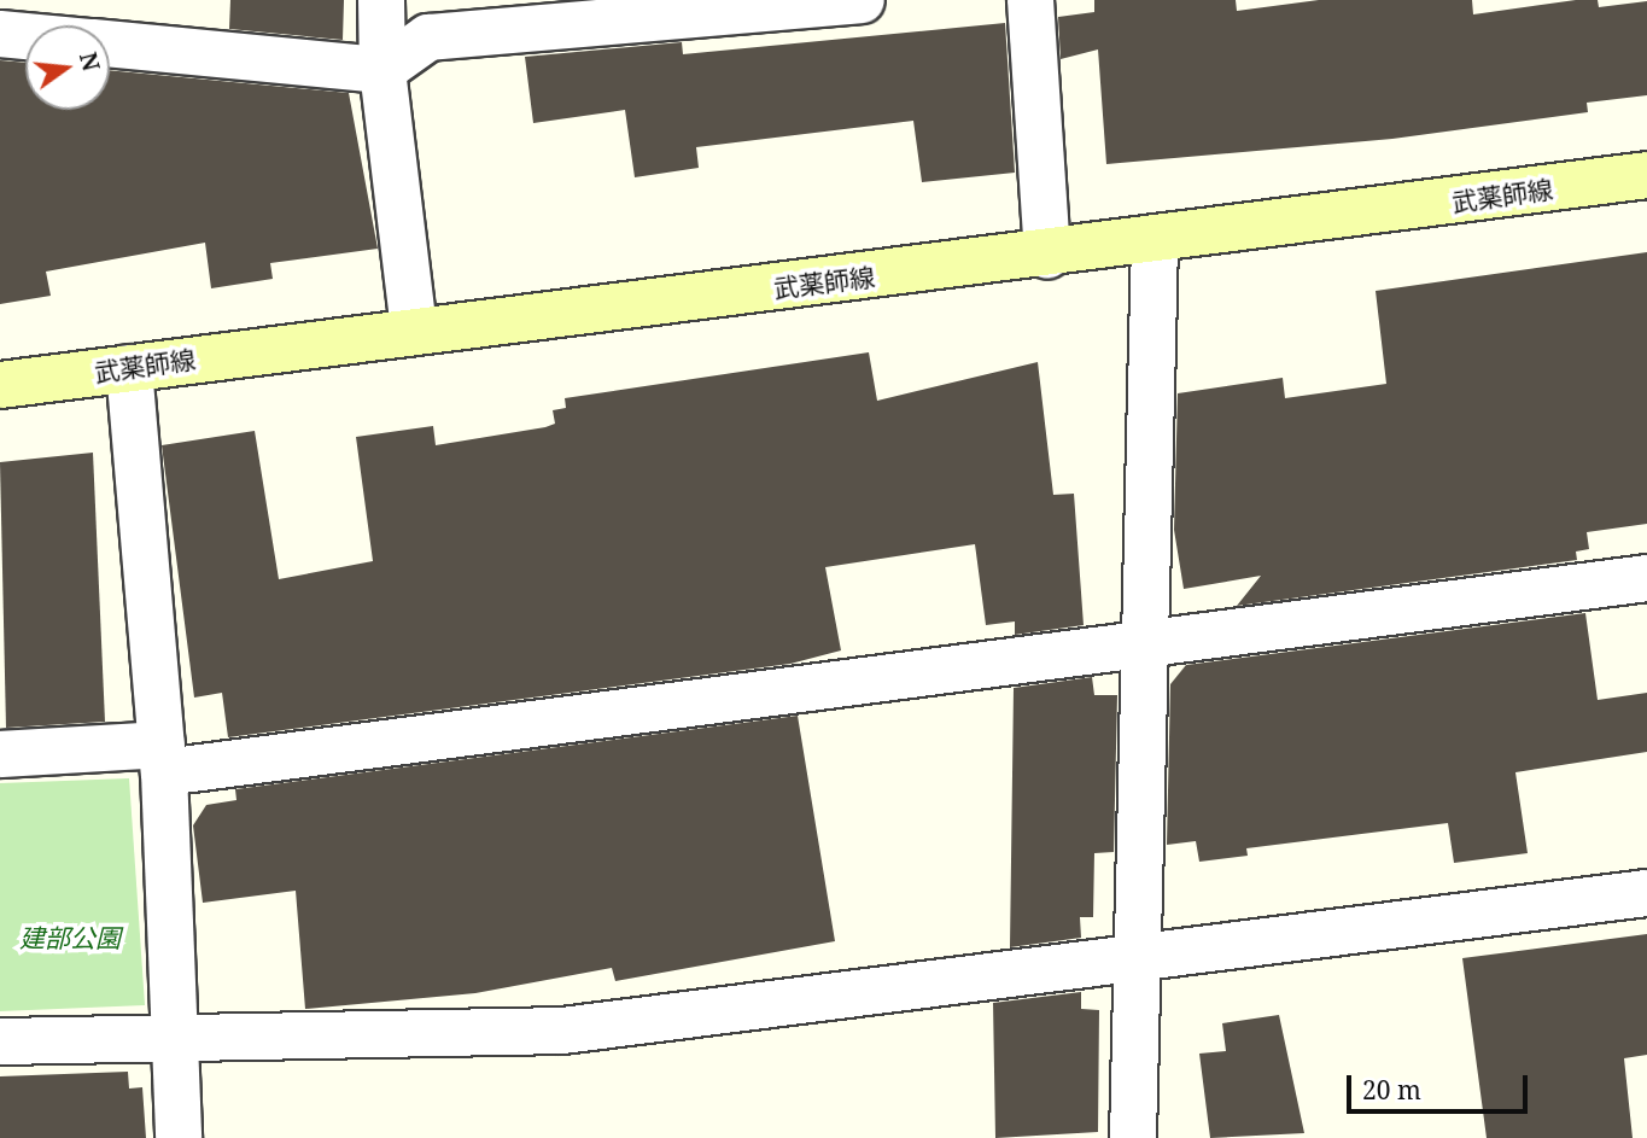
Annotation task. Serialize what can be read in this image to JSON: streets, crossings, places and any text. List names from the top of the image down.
{
  "streets": {
    "street": ["武薬師線"]
  },
  "parks": ["建部公園"],
  "scale_bar": "20 m",
  "north": "right"
}
